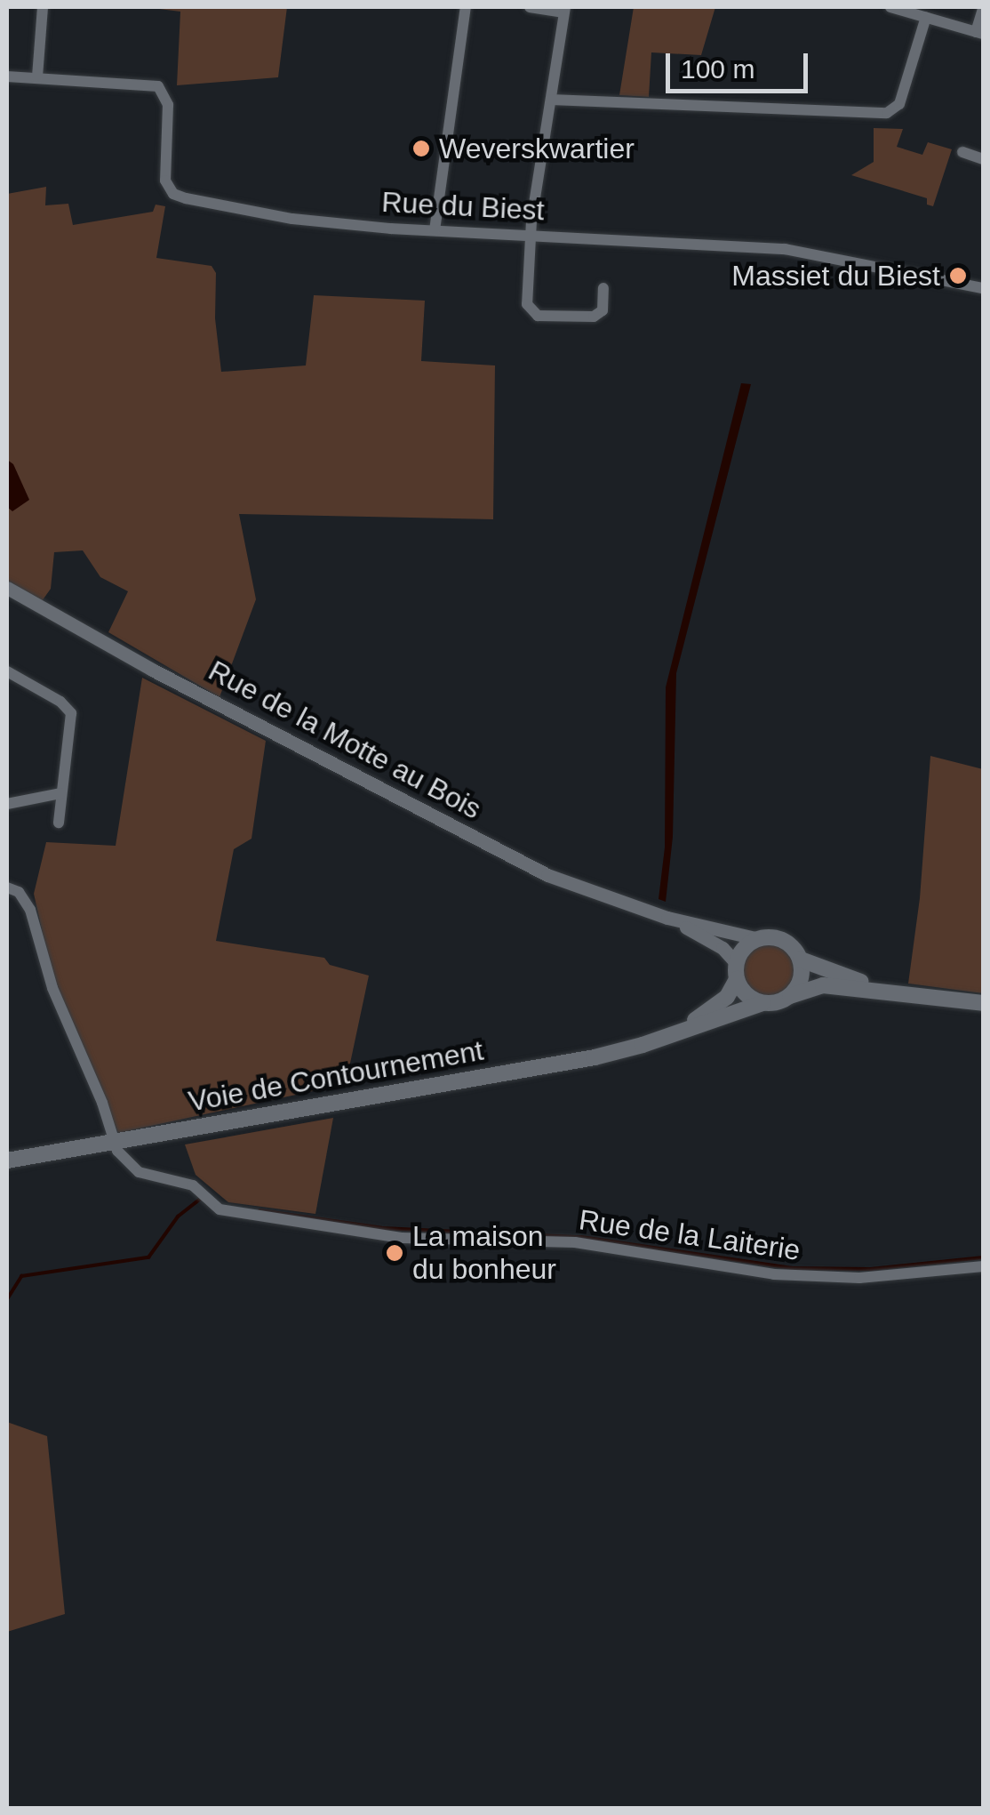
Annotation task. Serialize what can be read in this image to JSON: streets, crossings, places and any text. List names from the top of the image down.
{
  "streets": {
    "main road": ["Voie de Contournement"],
    "street": ["Rue du Biest", "Rue de la Motte au Bois", "Rue de la Laiterie"]
  },
  "crossings": [
    ["Rue de la Motte au Bois", "Voie de Contournement"],
    ["Voie de Contournement", "Rue de la Laiterie"]
  ],
  "places": ["Weverskwartier", "Massiet du Biest", "La maison du bonheur"],
  "scale_bar": "100 m"
}
